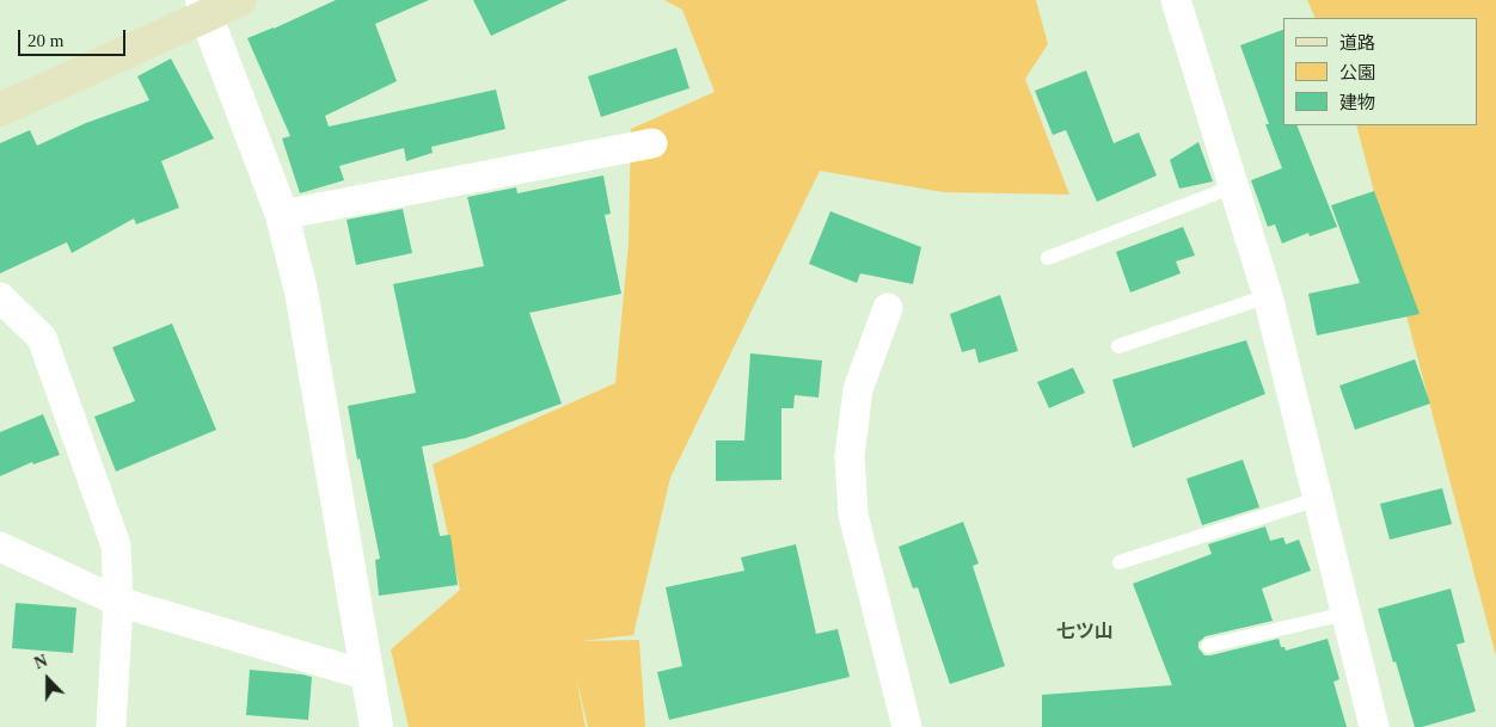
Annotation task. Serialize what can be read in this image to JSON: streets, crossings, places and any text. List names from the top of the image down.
{
  "districts": ["七ツ山"],
  "legend": ["道路", "公園", "建物"],
  "scale_bar": "20 m",
  "north": "top"
}
